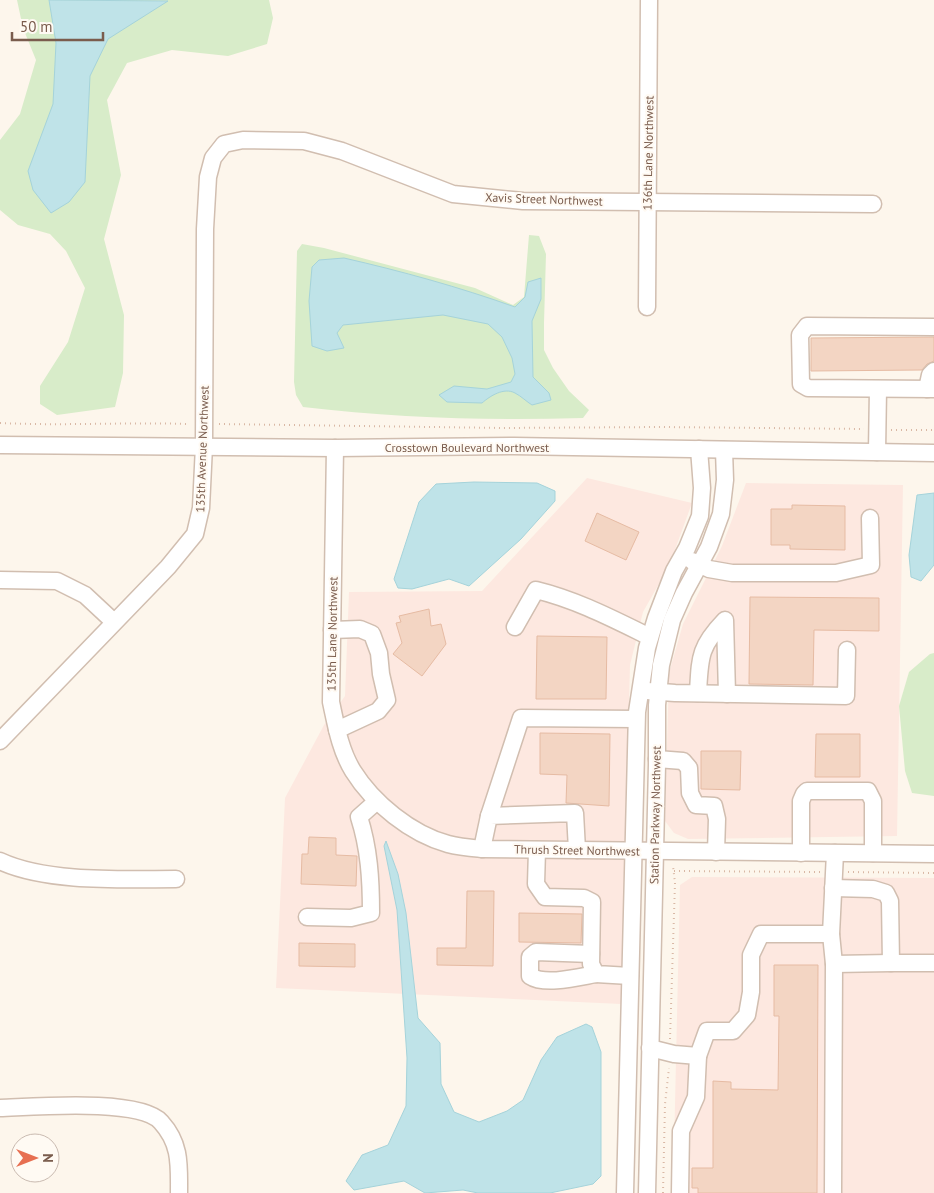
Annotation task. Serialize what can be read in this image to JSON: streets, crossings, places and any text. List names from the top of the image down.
{
  "streets": {
    "street": [
      "136th Lane Northwest",
      "Xavis Street Northwest",
      "Crosstown Boulevard Northwest",
      "135th Avenue Northwest",
      "135th Lane Northwest",
      "Station Parkway Northwest",
      "Thrush Street Northwest"
    ]
  },
  "crossings": [
    ["136th Lane Northwest", "Xavis Street Northwest"],
    ["Xavis Street Northwest", "135th Avenue Northwest"],
    ["Crosstown Boulevard Northwest", "135th Avenue Northwest"],
    ["Crosstown Boulevard Northwest", "135th Lane Northwest"],
    ["Crosstown Boulevard Northwest", "Station Parkway Northwest"],
    ["135th Lane Northwest", "Thrush Street Northwest"],
    ["Station Parkway Northwest", "Thrush Street Northwest"]
  ],
  "scale_bar": "50 m",
  "north": "right"
}
